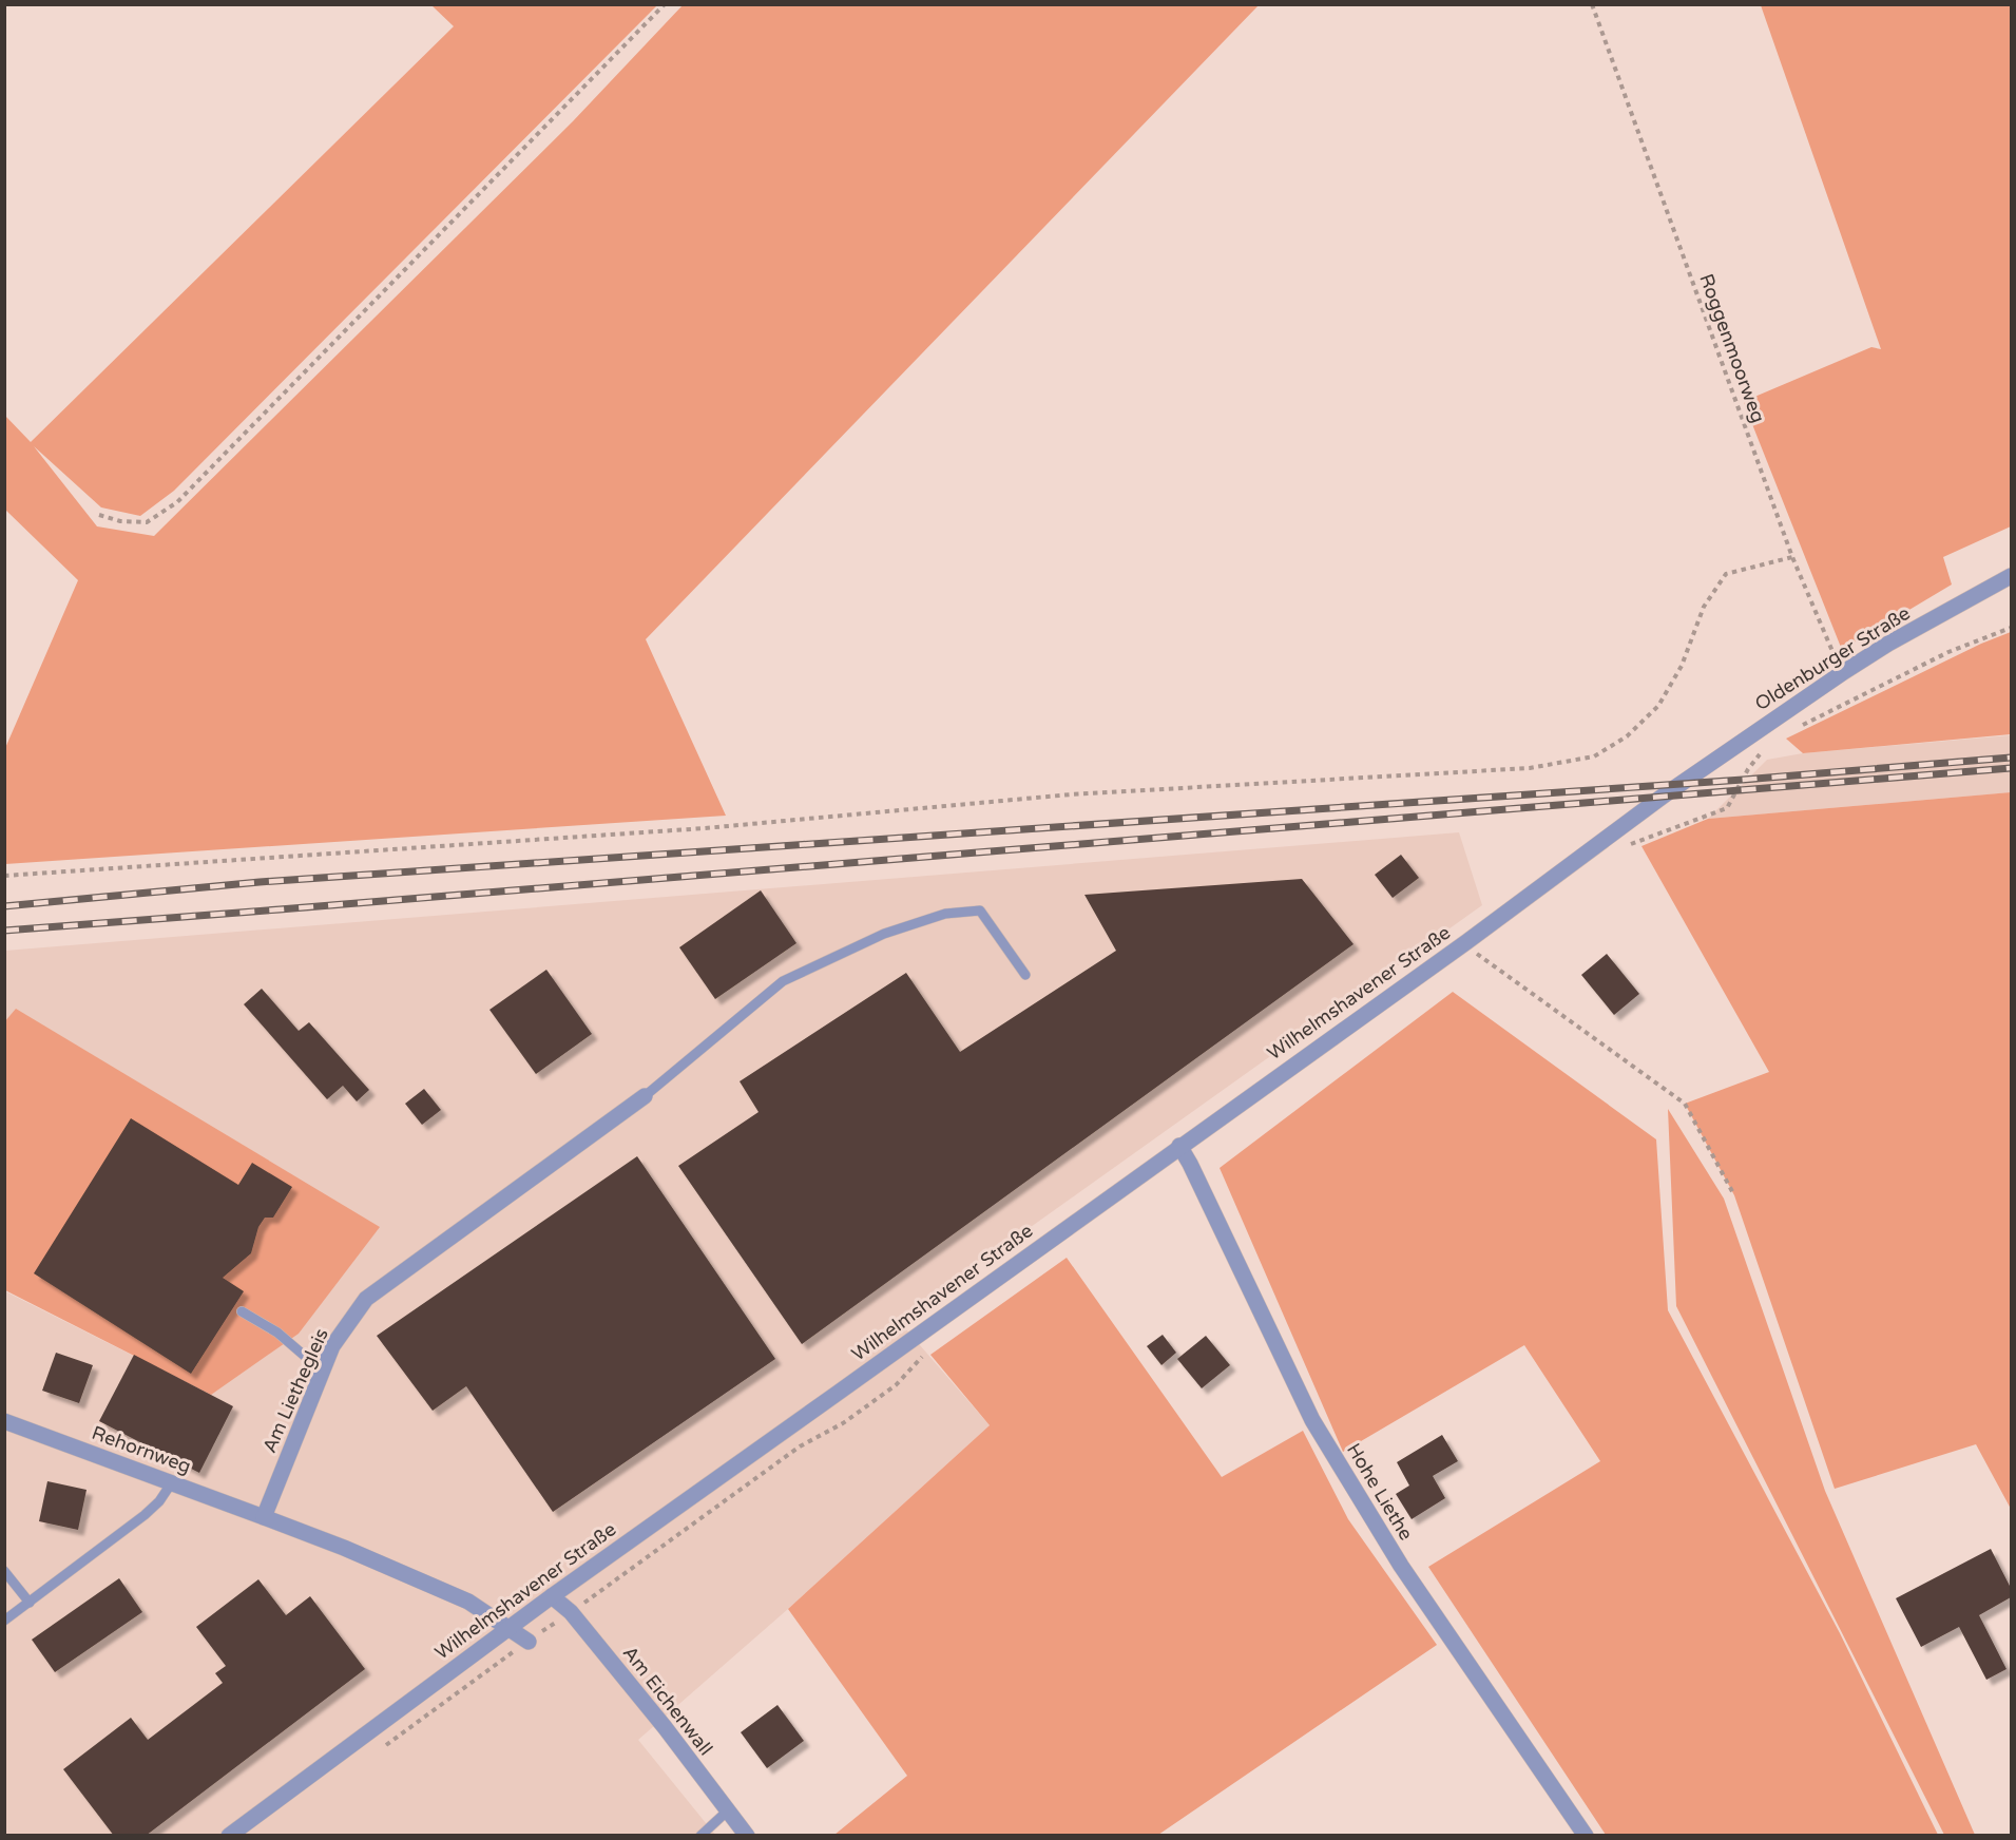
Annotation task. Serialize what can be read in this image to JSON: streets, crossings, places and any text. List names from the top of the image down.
{
  "streets": {
    "street": [
      "Oldenburger Straße",
      "Wilhelmshavener Straße",
      "Am Liethegleis",
      "Rehornweg",
      "Hohe Liethe",
      "Am Eichenwall"
    ],
    "path": ["Roggenmoorweg"]
  },
  "crossings": [
    ["Roggenmoorweg", "Oldenburger Straße"],
    ["Oldenburger Straße", "Wilhelmshavener Straße"],
    ["Wilhelmshavener Straße", "Hohe Liethe"],
    ["Wilhelmshavener Straße", "Am Eichenwall"],
    ["Am Liethegleis", "Rehornweg"]
  ]
}
